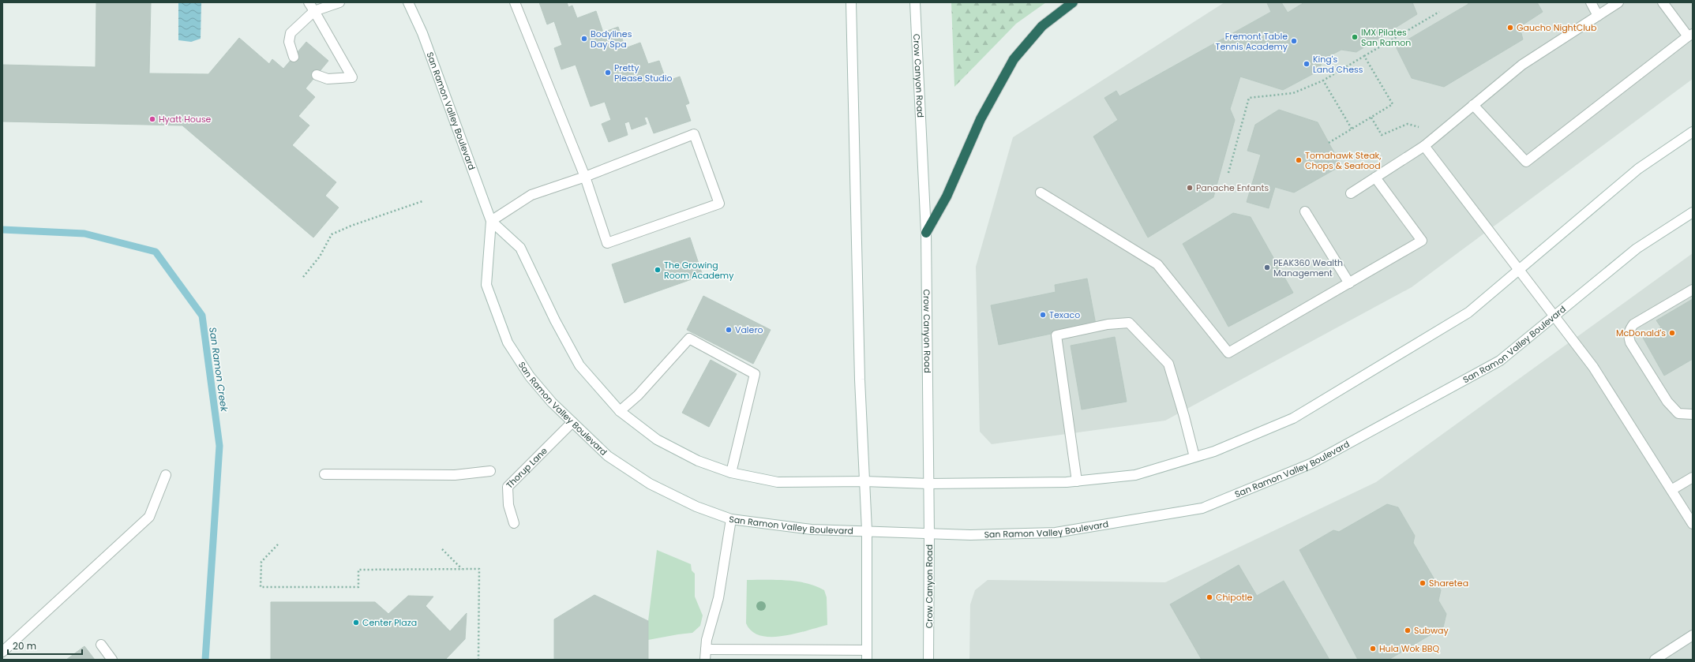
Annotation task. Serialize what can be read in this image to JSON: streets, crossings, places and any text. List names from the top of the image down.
{
  "streets": {
    "main road": ["Crow Canyon Road", "San Ramon Valley Boulevard", "Thorup Lane"]
  },
  "crossings": [
    ["Crow Canyon Road", "San Ramon Valley Boulevard"],
    ["San Ramon Valley Boulevard", "Thorup Lane"]
  ],
  "water": ["San Ramon Creek"],
  "places": [
    "Gaucho NightClub",
    "IMX Pilates San Ramon",
    "Bodylines Day Spa",
    "Fremont Table Tennis Academy",
    "King's Land Chess",
    "Pretty Please Studio",
    "Hyatt House",
    "Tomahawk Steak, Chops & Seafood",
    "Panache Enfants",
    "PEAK360 Wealth Management",
    "The Growing Room Academy",
    "Texaco",
    "Valero",
    "McDonald's",
    "Sharetea",
    "Chipotle",
    "Center Plaza",
    "Subway",
    "Hula Wok BBQ"
  ],
  "scale_bar": "20 m"
}
